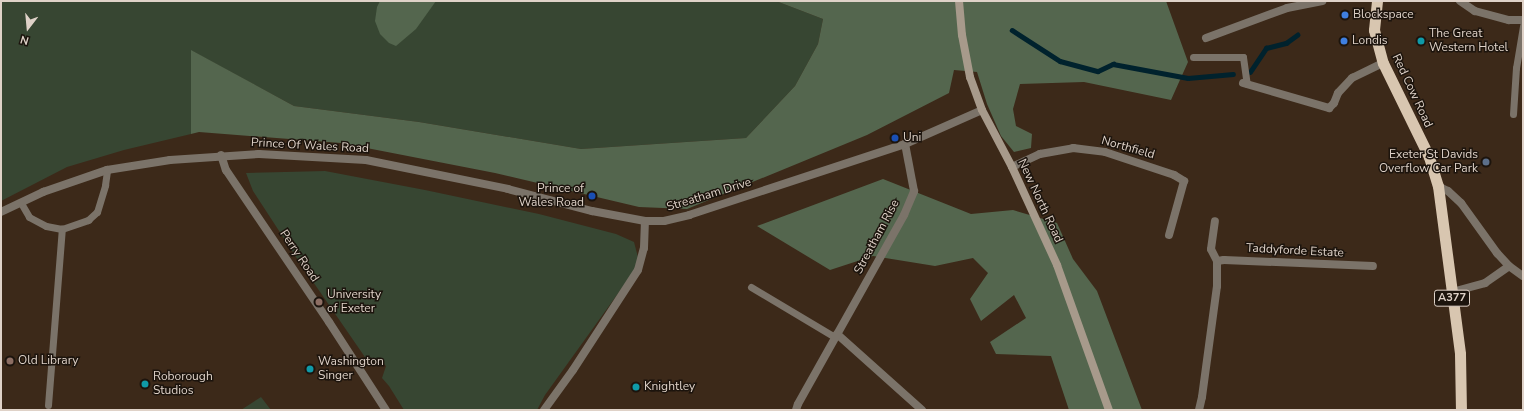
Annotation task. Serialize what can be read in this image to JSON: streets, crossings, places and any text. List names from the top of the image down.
{
  "streets": {
    "highway": ["Red Cow Road", "A377"],
    "main road": ["New North Road"],
    "street": [
      "Prince Of Wales Road",
      "Northfield",
      "Streatham Drive",
      "Streatham Rise",
      "Taddyforde Estate",
      "Perry Road"
    ]
  },
  "crossings": [
    ["Red Cow Road", "A377"],
    ["Prince Of Wales Road", "Streatham Drive"],
    ["Prince Of Wales Road", "Perry Road"],
    ["Northfield", "New North Road"],
    ["Streatham Drive", "New North Road"],
    ["Streatham Drive", "Streatham Rise"]
  ],
  "places": [
    "Blockspace",
    "Londis",
    "The Great Western Hotel",
    "Uni",
    "Exeter St Davids Overflow Car Park",
    "Prince of Wales Road",
    "University of Exeter",
    "Old Library",
    "Washington Singer",
    "Roborough Studios",
    "Knightley"
  ],
  "north": "bottom"
}
